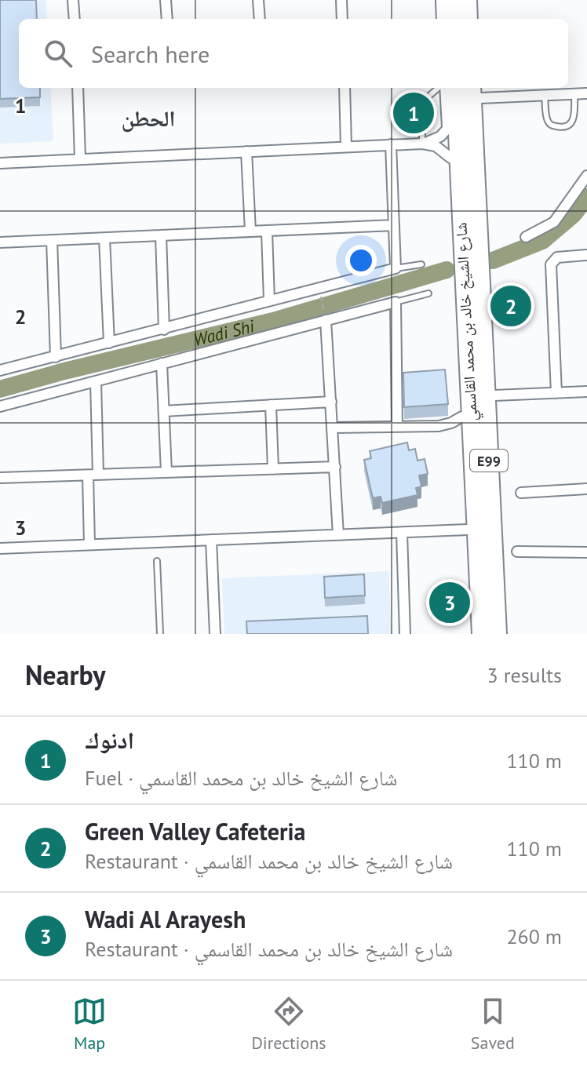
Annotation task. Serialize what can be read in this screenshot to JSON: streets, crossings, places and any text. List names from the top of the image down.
{
  "streets": {
    "highway": ["شارع الشيخ خالد بن محمد القاسمي", "E99"]
  },
  "districts": ["الحطن"],
  "water": ["Wadi Shi"],
  "page": {
    "search": "Search here",
    "pins": ["1", "2", "3"],
    "heading": ["Nearby", "3 results"],
    "list": [
      {
        "mark": "1",
        "name": "ادنوك",
        "note": "Fuel · شارع الشيخ خالد بن محمد القاسمي",
        "value": "110 m"
      },
      {
        "mark": "2",
        "name": "Green Valley Cafeteria",
        "note": "Restaurant · شارع الشيخ خالد بن محمد القاسمي",
        "value": "110 m"
      },
      {
        "mark": "3",
        "name": "Wadi Al Arayesh",
        "note": "Restaurant · شارع الشيخ خالد بن محمد القاسمي",
        "value": "260 m"
      }
    ],
    "nav": ["Map", "Directions", "Saved"]
  },
  "grid": {
    "rows": ["1", "2", "3"]
  }
}
